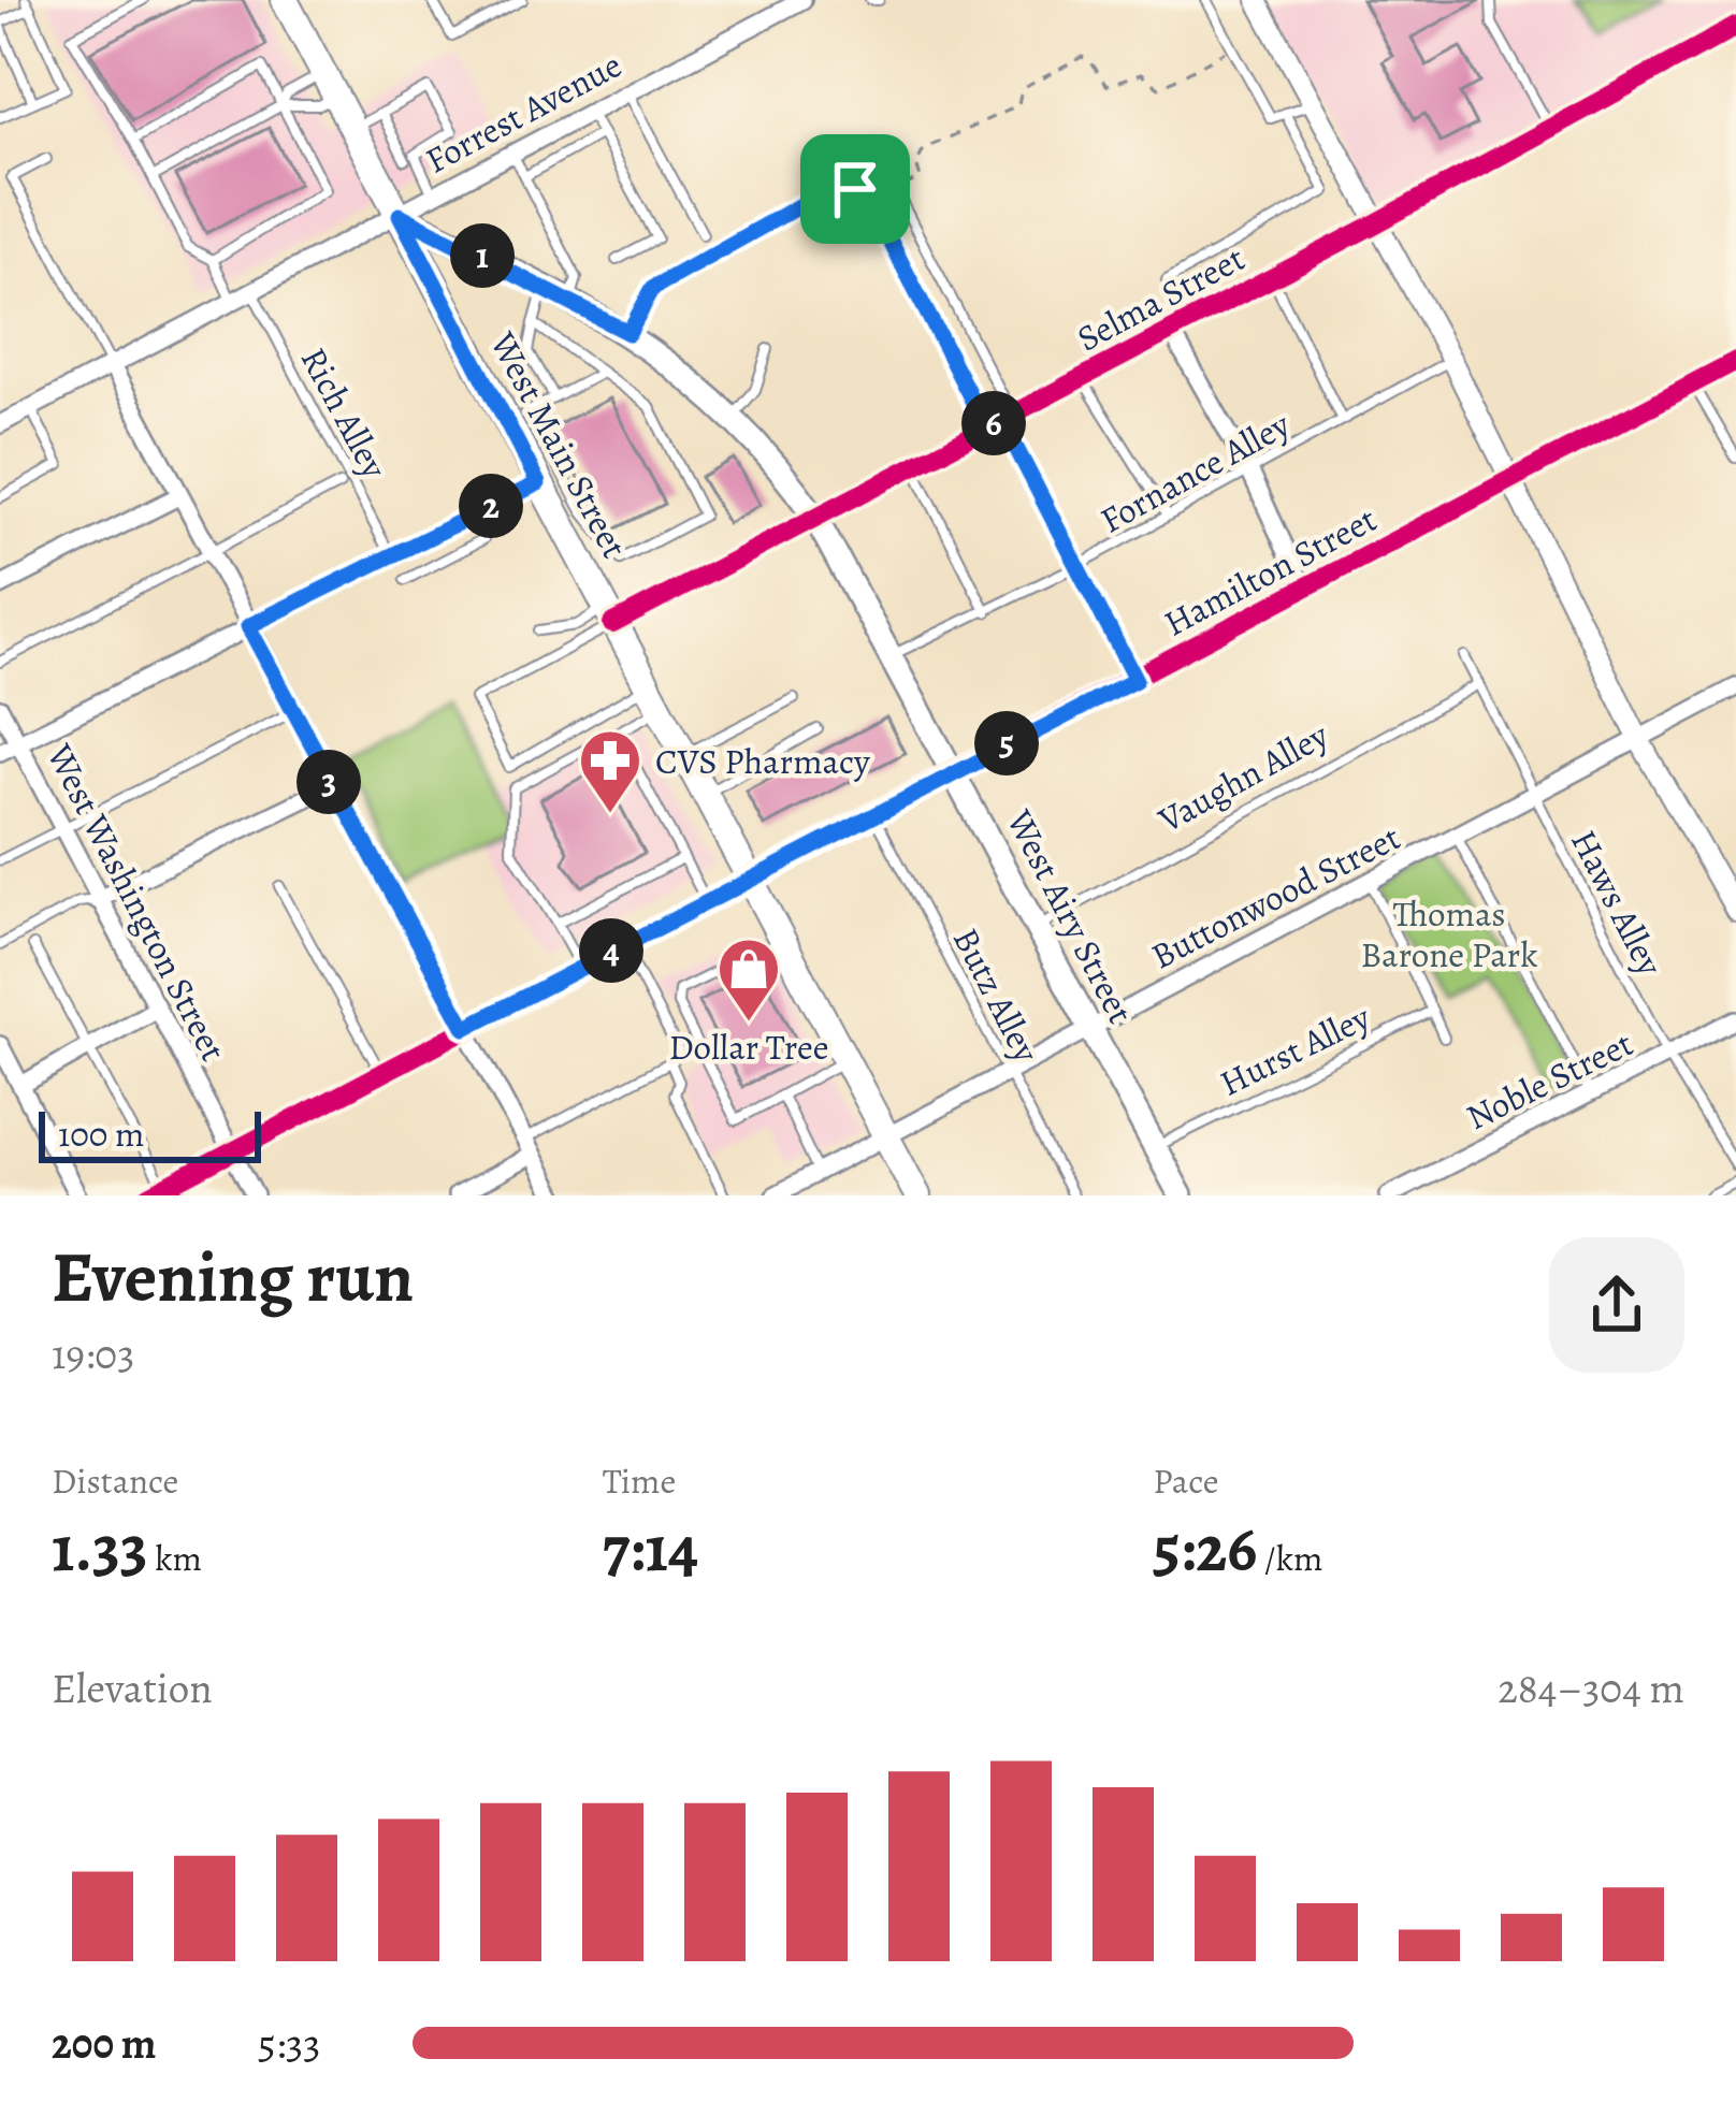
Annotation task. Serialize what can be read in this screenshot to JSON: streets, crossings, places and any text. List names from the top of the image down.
{
  "streets": {
    "main road": ["West Main Street", "West Airy Street"],
    "street": [
      "Forrest Avenue",
      "Selma Street",
      "Hamilton Street",
      "Buttonwood Street",
      "West Washington Street",
      "Noble Street"
    ],
    "lane": [
      "Rich Alley",
      "Fornance Alley",
      "Vaughn Alley",
      "Haws Alley",
      "Butz Alley",
      "Hurst Alley"
    ]
  },
  "crossings": [
    ["Forrest Avenue", "Rich Alley"],
    ["Forrest Avenue", "West Main Street"],
    ["Forrest Avenue", "West Airy Street"],
    ["Selma Street", "West Main Street"],
    ["Selma Street", "West Airy Street"],
    ["West Main Street", "Hamilton Street"],
    ["West Main Street", "Buttonwood Street"],
    ["West Main Street", "West Airy Street"],
    ["Fornance Alley", "West Airy Street"],
    ["Hamilton Street", "West Washington Street"],
    ["Hamilton Street", "West Airy Street"],
    ["Hamilton Street", "Butz Alley"],
    ["Vaughn Alley", "Haws Alley"],
    ["Vaughn Alley", "West Airy Street"],
    ["Buttonwood Street", "Haws Alley"],
    ["Buttonwood Street", "West Airy Street"],
    ["Buttonwood Street", "Butz Alley"],
    ["Haws Alley", "Noble Street"],
    ["West Airy Street", "Hurst Alley"]
  ],
  "parks": ["Thomas Barone Park"],
  "places": {
    "pharmacy": ["CVS Pharmacy"],
    "shop": ["Dollar Tree"]
  },
  "scale_bar": "100 m",
  "page": {
    "pins": [
      "1",
      "6",
      "2",
      "5",
      "3",
      "4"
    ],
    "scale": "100 m",
    "heading": ["Evening run", "19:03"],
    "stats": [
      ["Distance", "1.33 km"],
      ["Time", "7:14"],
      ["Pace", "5:26 /km"]
    ],
    "chart": ["Elevation", "284–304 m"],
    "list": [
      {
        "name": "200 m",
        "note": "5:33"
      }
    ]
  }
}
